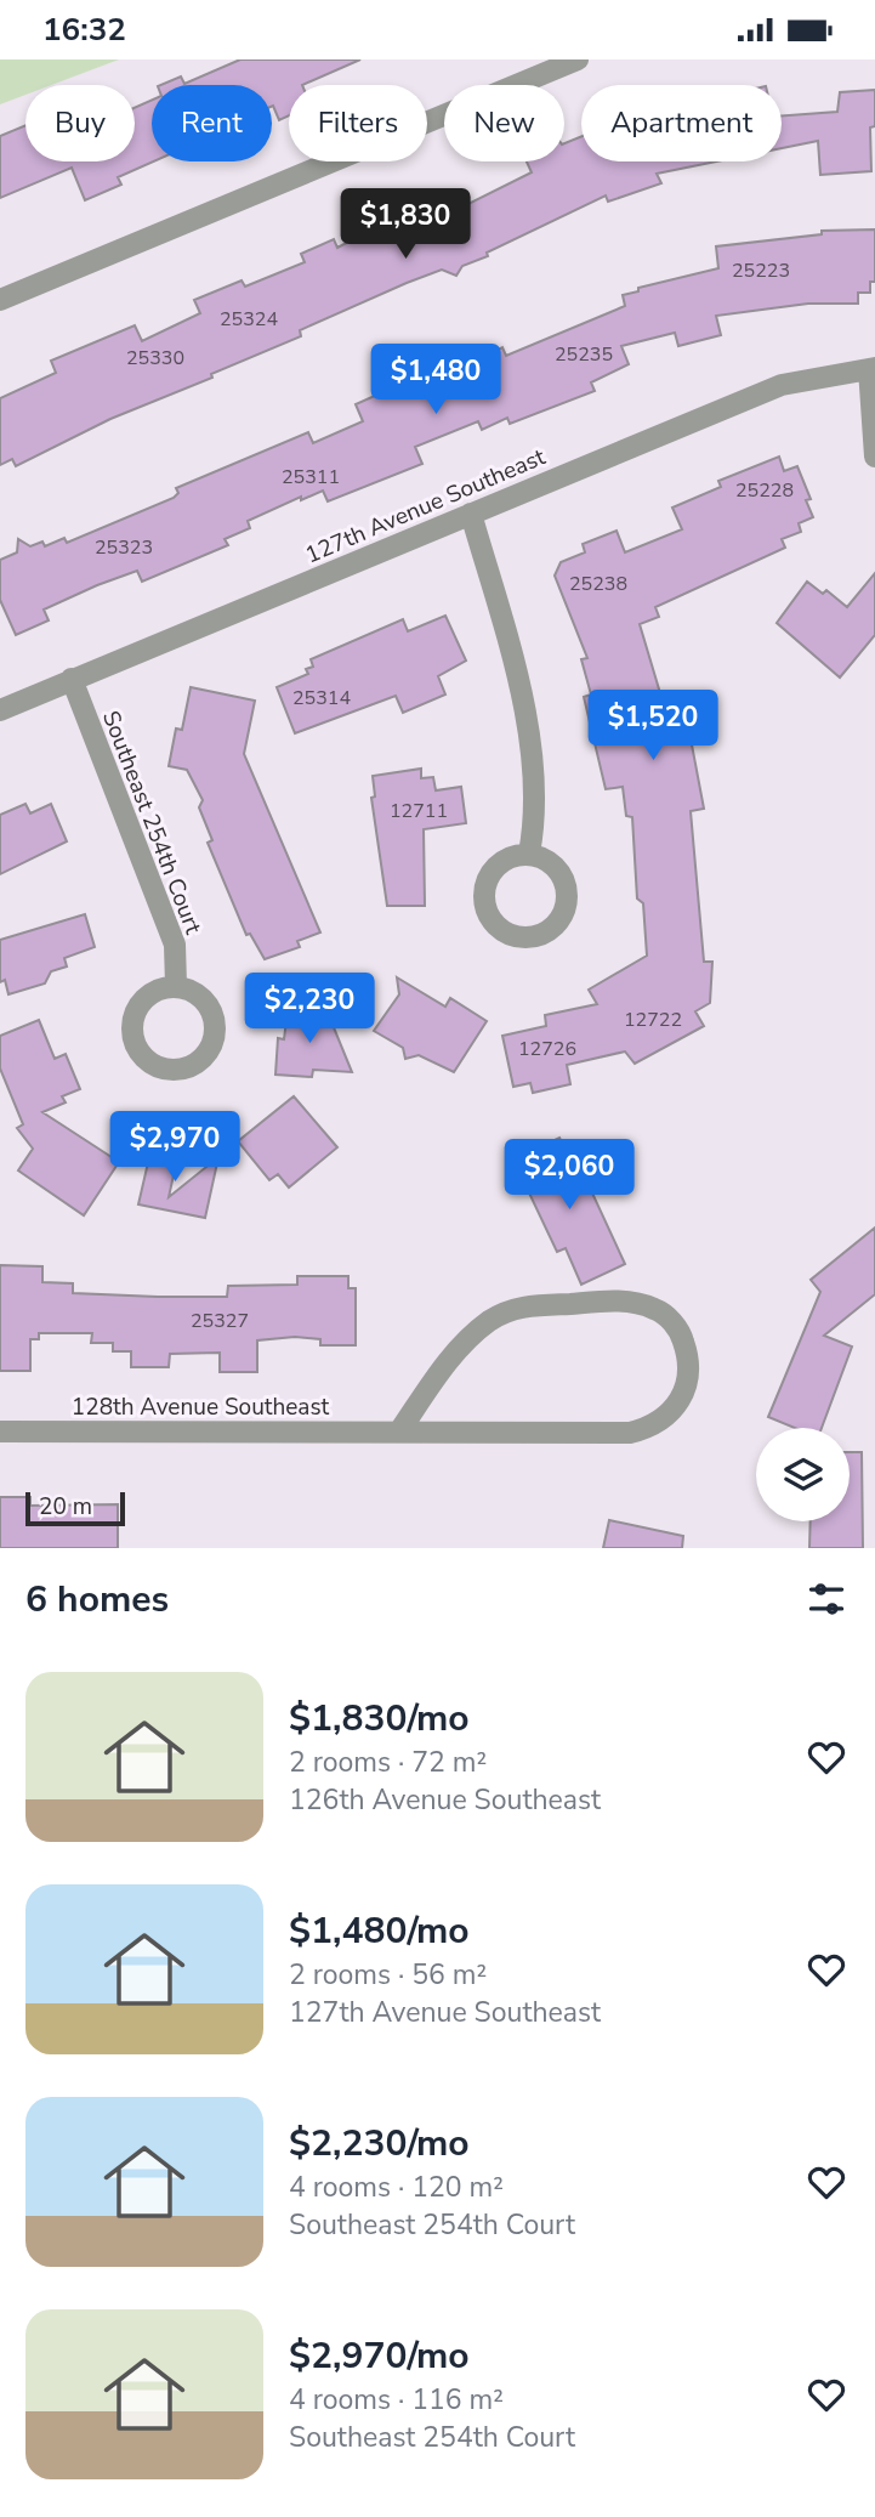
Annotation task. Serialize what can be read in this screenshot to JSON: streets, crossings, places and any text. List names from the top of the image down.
{
  "streets": {
    "street": ["127th Avenue Southeast", "Southeast 254th Court", "128th Avenue Southeast"]
  },
  "crossings": [
    ["127th Avenue Southeast", "Southeast 254th Court"]
  ],
  "house_numbers": [
    "25223",
    "25324",
    "25235",
    "25330",
    "25311",
    "25228",
    "25323",
    "25238",
    "25314",
    "12711",
    "12722",
    "12726",
    "25327"
  ],
  "scale_bar": "20 m",
  "page": {
    "status": "16:32",
    "chip": [
      "Buy",
      "Rent",
      "Filters",
      "New",
      "Apartment"
    ],
    "price": [
      "$1,830",
      "$1,480",
      "$1,520",
      "$2,230",
      "$2,970",
      "$2,060"
    ],
    "scale": "20 m",
    "heading": "6 homes",
    "list": [
      {
        "name": "$1,830/mo",
        "note": "2 rooms · 72 m² · 126th Avenue Southeast"
      },
      {
        "name": "$1,480/mo",
        "note": "2 rooms · 56 m² · 127th Avenue Southeast"
      },
      {
        "name": "$2,230/mo",
        "note": "4 rooms · 120 m² · Southeast 254th Court"
      },
      {
        "name": "$2,970/mo",
        "note": "4 rooms · 116 m² · Southeast 254th Court"
      }
    ]
  }
}
